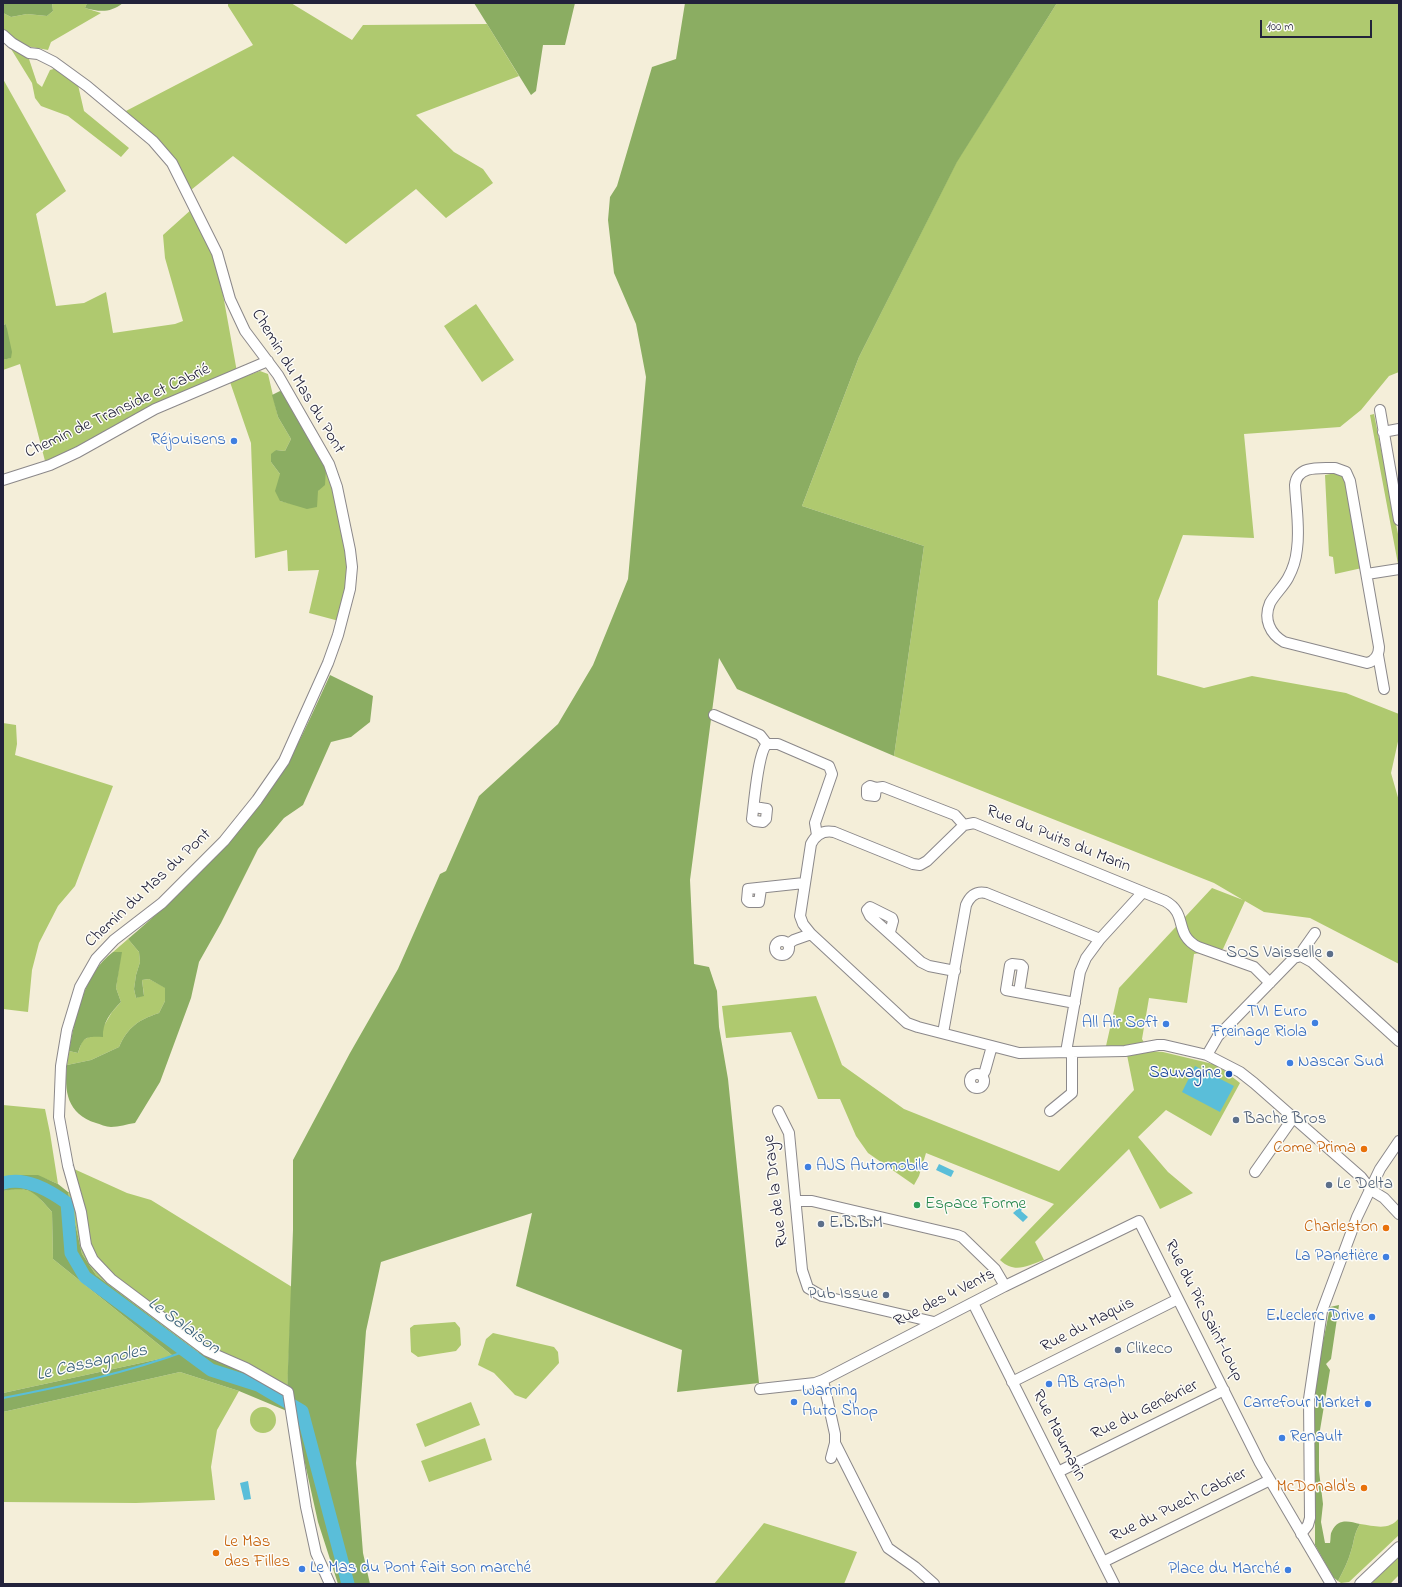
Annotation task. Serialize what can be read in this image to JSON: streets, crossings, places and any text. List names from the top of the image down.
{
  "streets": {
    "street": [
      "Chemin du Mas du Pont",
      "Chemin de Transide et Cabrié",
      "Rue du Puits du Marin",
      "Rue de la Draye",
      "Rue des 4 Vents",
      "Rue du Pic Saint-Loup",
      "Rue du Maquis",
      "Rue du Genévrier",
      "Rue Maumarin",
      "Rue du Puech Cabrier"
    ]
  },
  "crossings": [
    ["Chemin du Mas du Pont", "Chemin de Transide et Cabrié"],
    ["Rue de la Draye", "Rue des 4 Vents"],
    ["Rue des 4 Vents", "Rue du Pic Saint-Loup"],
    ["Rue des 4 Vents", "Rue Maumarin"],
    ["Rue du Pic Saint-Loup", "Rue du Maquis"],
    ["Rue du Pic Saint-Loup", "Rue du Genévrier"],
    ["Rue du Pic Saint-Loup", "Rue du Puech Cabrier"],
    ["Rue du Maquis", "Rue Maumarin"],
    ["Rue du Genévrier", "Rue Maumarin"],
    ["Rue Maumarin", "Rue du Puech Cabrier"]
  ],
  "water": ["Le Salaison", "Le Cassagnoles"],
  "places": [
    "Réjouisens",
    "SOS Vaisselle",
    "TVI Euro Freinage Riola",
    "All Air Soft",
    "Nascar Sud",
    "Sauvagine",
    "Bache Bros",
    "Come Prima",
    "AJS Automobile",
    "Le Delta",
    "Espace Forme",
    "E.B.B.M",
    "Charleston",
    "La Panetière",
    "Pub Issue",
    "E.Leclerc Drive",
    "Clikeco",
    "AB Graph",
    "Warning Auto Shop",
    "Carrefour Market",
    "Renault",
    "McDonald's",
    "Le Mas des Filles",
    "Le Mas du Pont fait son marché",
    "Place du Marché"
  ],
  "scale_bar": "100 m"
}
